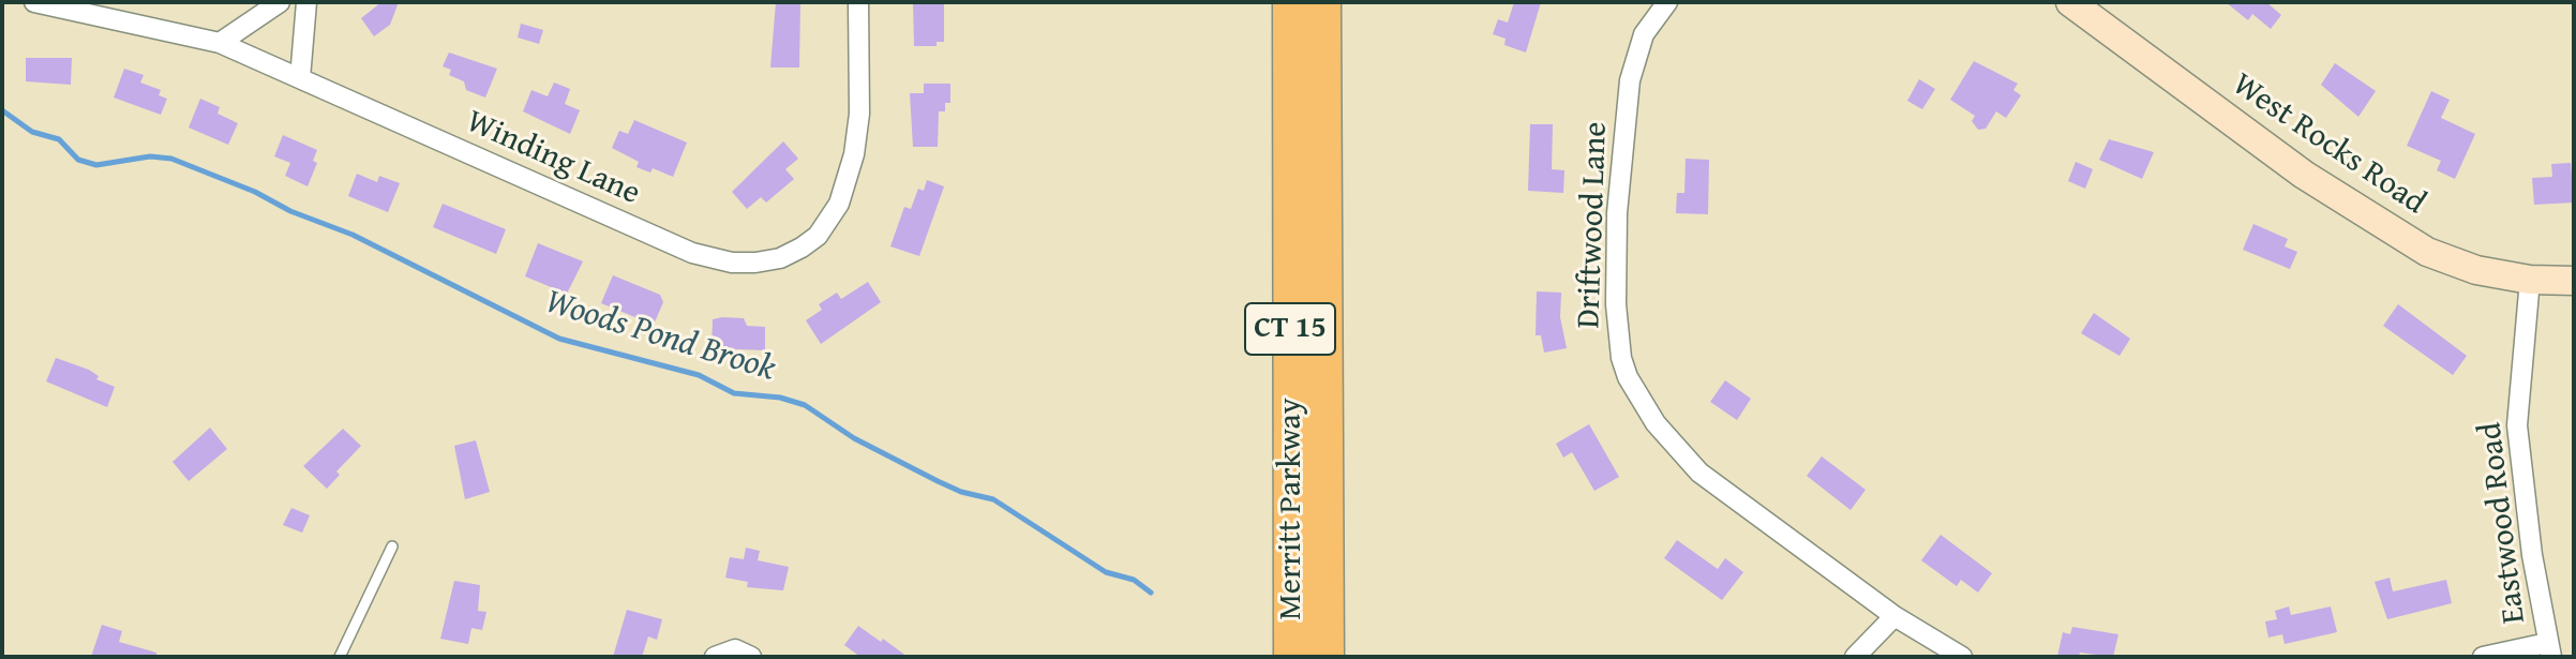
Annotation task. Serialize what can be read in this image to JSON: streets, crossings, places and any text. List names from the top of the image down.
{
  "streets": {
    "highway": ["CT 15", "Merritt Parkway"],
    "main road": ["West Rocks Road"],
    "street": ["Winding Lane", "Driftwood Lane", "Eastwood Road"]
  },
  "crossings": [
    ["West Rocks Road", "Eastwood Road"]
  ],
  "water": ["Woods Pond Brook"]
}
